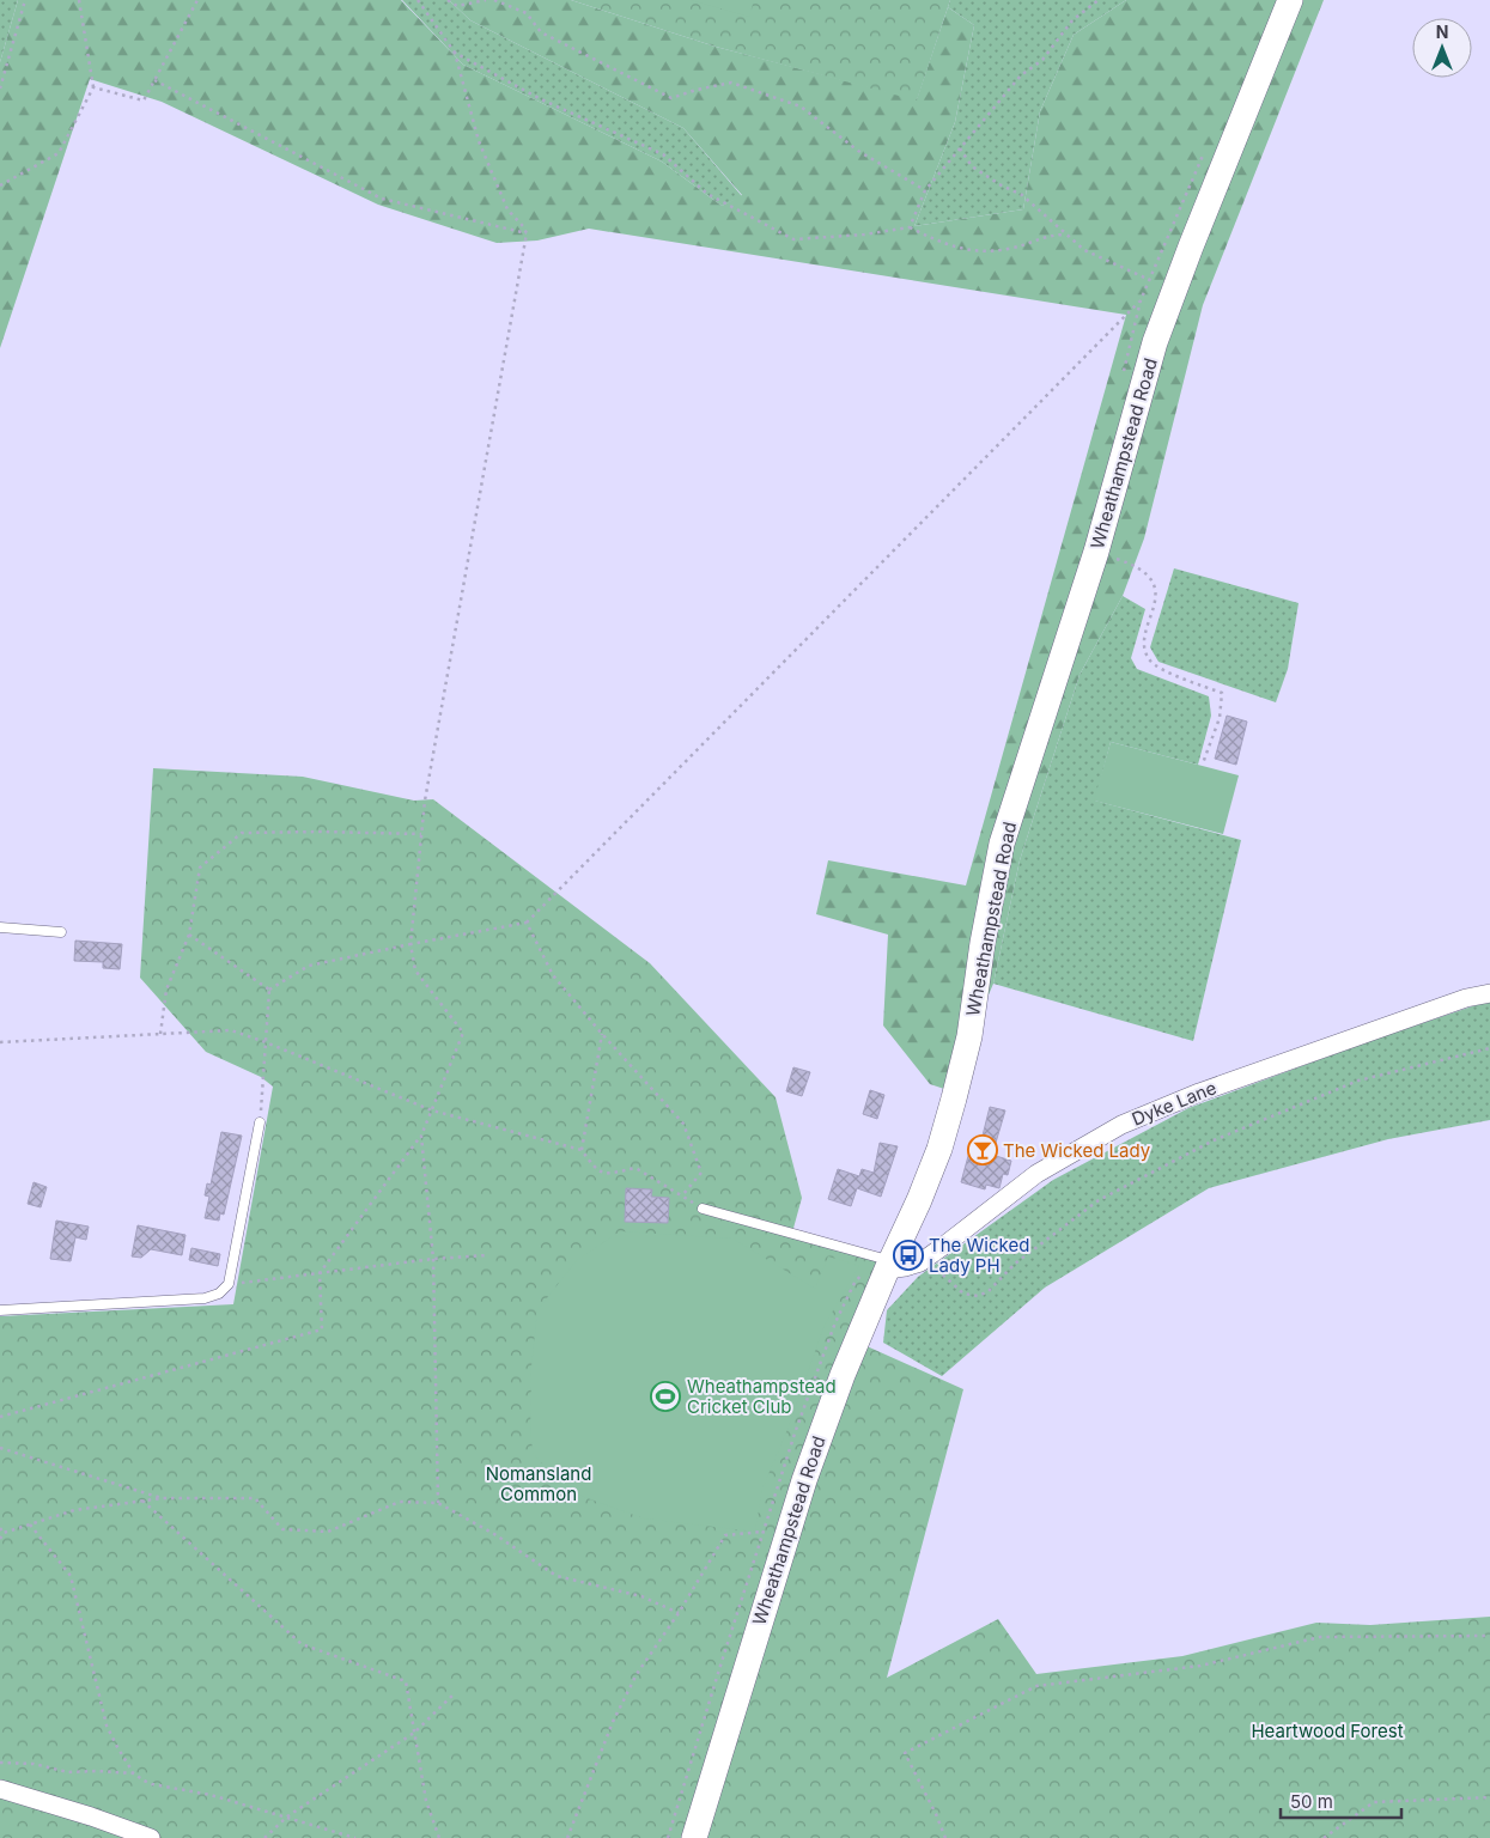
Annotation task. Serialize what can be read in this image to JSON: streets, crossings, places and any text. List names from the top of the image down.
{
  "streets": {
    "main road": ["Wheathampstead Road"],
    "street": ["Dyke Lane"]
  },
  "crossings": [
    ["Wheathampstead Road", "Dyke Lane"]
  ],
  "parks": ["Nomansland Common", "Heartwood Forest"],
  "places": {
    "bar": ["The Wicked Lady"],
    "bus stop": ["The Wicked Lady PH"],
    "sports": ["Wheathampstead Cricket Club"]
  },
  "scale_bar": "50 m",
  "north": "top"
}
